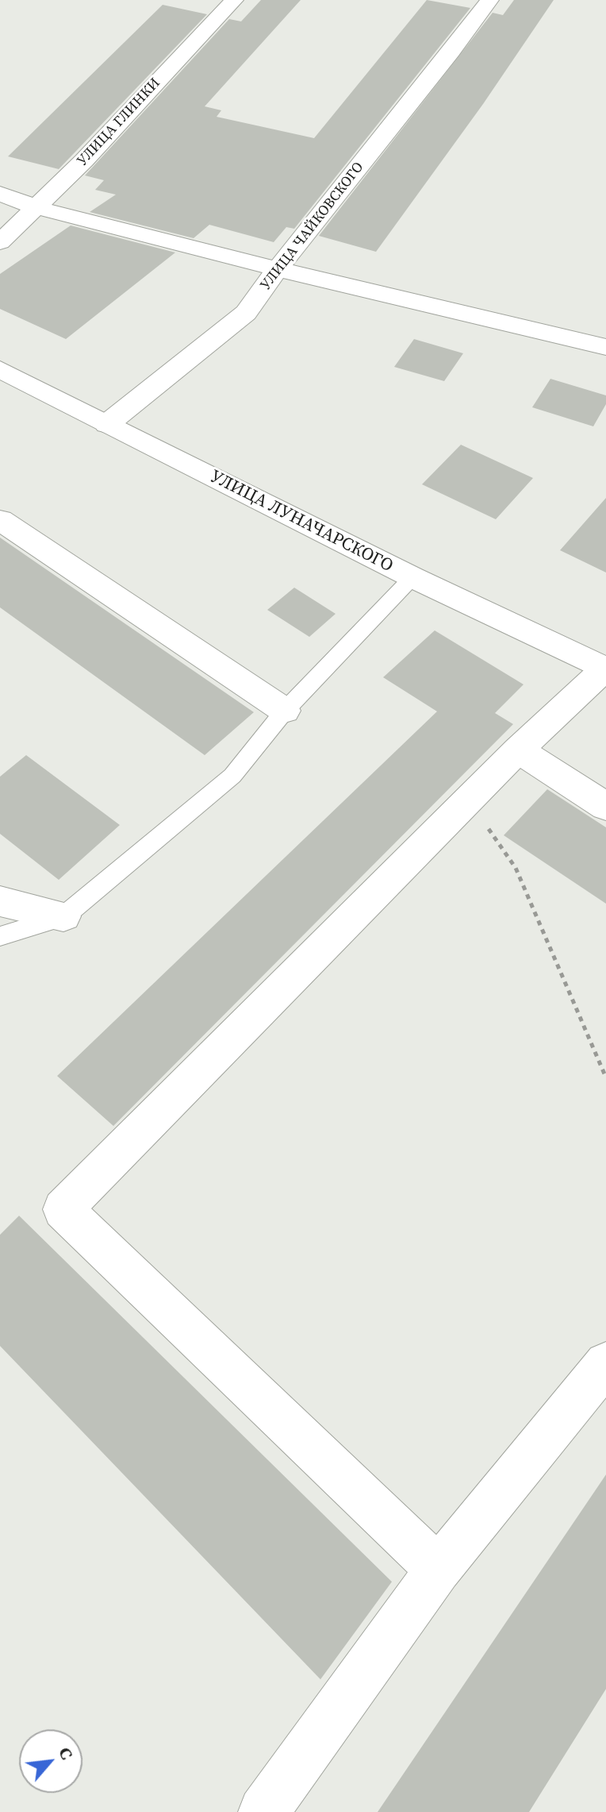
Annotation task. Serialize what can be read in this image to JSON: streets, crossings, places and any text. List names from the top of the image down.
{
  "streets": {
    "street": ["УЛИЦА ГЛИНКИ", "УЛИЦА ЧАЙКОВСКОГО", "УЛИЦА ЛУНАЧАРСКОГО"]
  },
  "crossings": [
    ["УЛИЦА ЧАЙКОВСКОГО", "УЛИЦА ЛУНАЧАРСКОГО"]
  ],
  "north": "top right"
}
